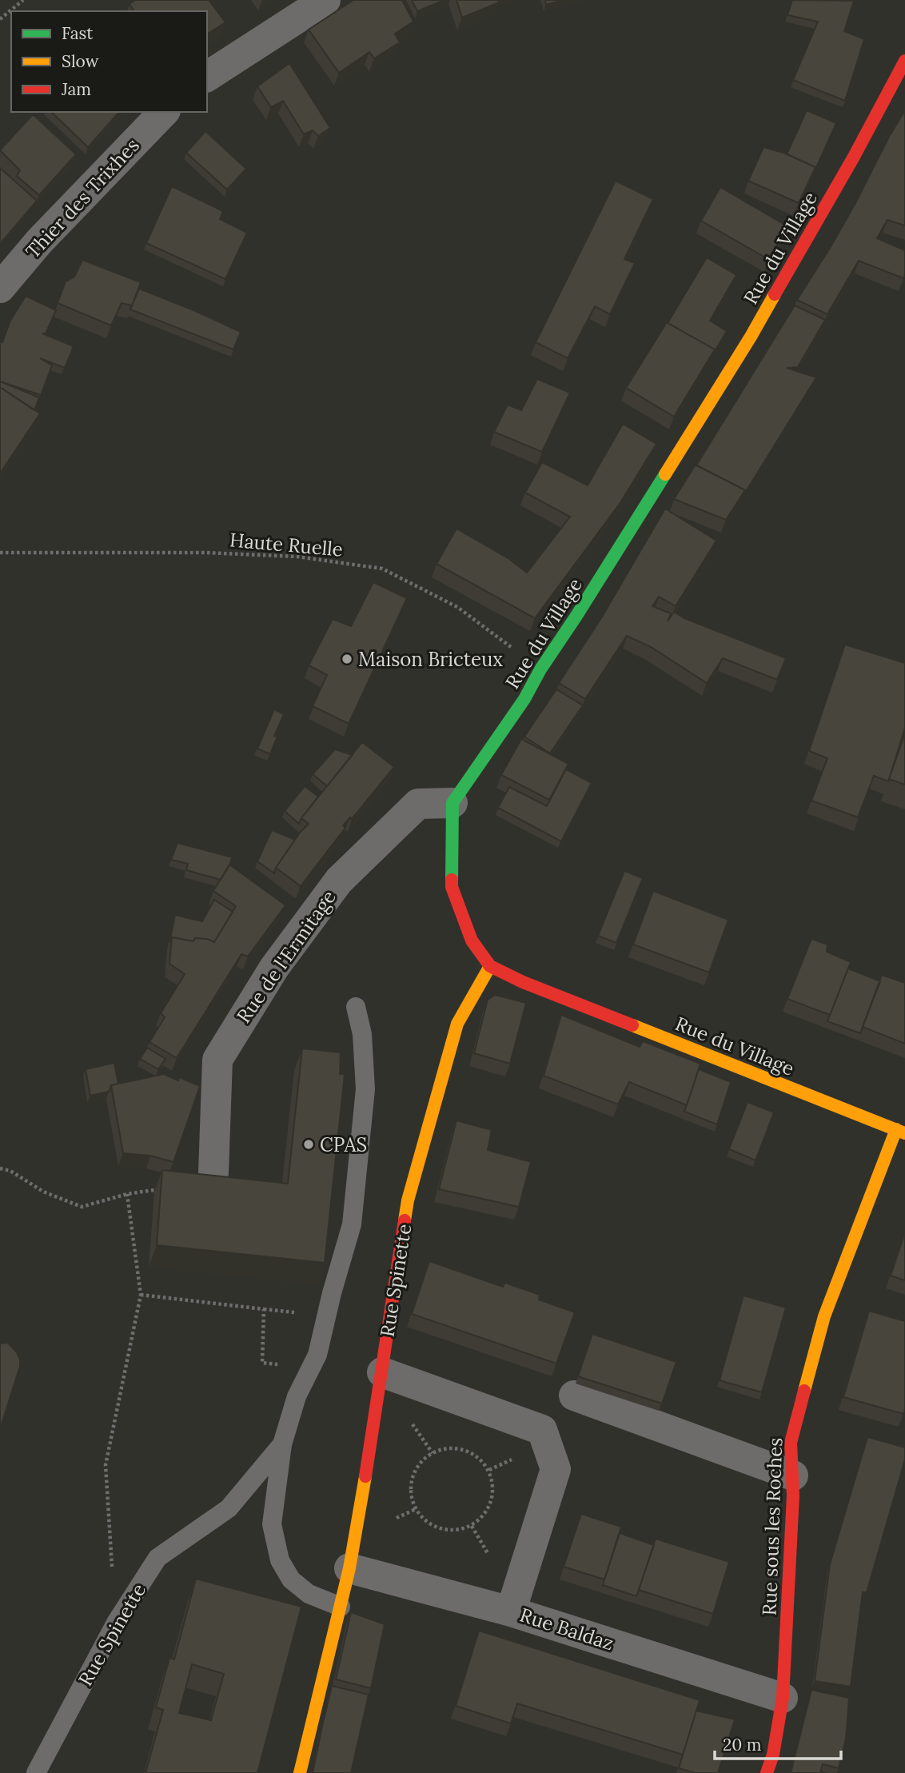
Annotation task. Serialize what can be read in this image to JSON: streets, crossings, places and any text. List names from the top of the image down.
{
  "streets": {
    "street": [
      "Thier des Trixhes",
      "Rue du Village",
      "Rue de l'Ermitage",
      "Rue Spinette",
      "Rue sous les Roches",
      "Rue Baldaz"
    ],
    "path": ["Haute Ruelle"]
  },
  "crossings": [
    ["Rue du Village", "Haute Ruelle"],
    ["Rue du Village", "Rue de l'Ermitage"],
    ["Rue du Village", "Rue Spinette"],
    ["Rue du Village", "Rue sous les Roches"],
    ["Rue Spinette", "Rue Baldaz"],
    ["Rue sous les Roches", "Rue Baldaz"]
  ],
  "places": ["Maison Bricteux", "CPAS"],
  "legend": ["Fast", "Slow", "Jam"],
  "scale_bar": "20 m"
}
